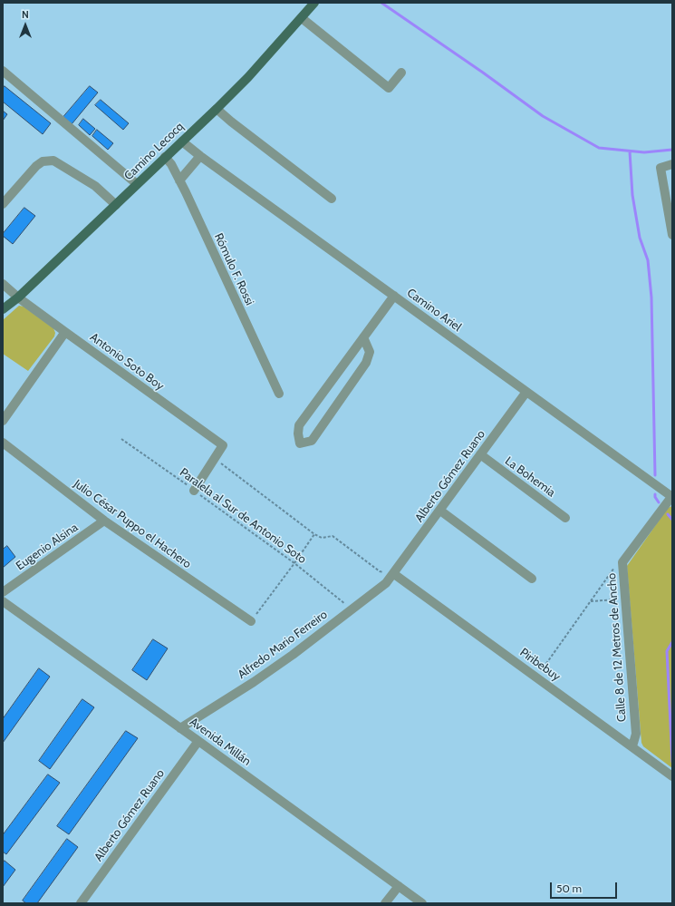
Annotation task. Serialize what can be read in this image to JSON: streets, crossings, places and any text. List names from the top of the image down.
{
  "streets": {
    "main road": ["Camino Lecocq"],
    "street": [
      "Rómulo F. Rossi",
      "Camino Ariel",
      "Antonio Soto Boy",
      "Alberto Gómez Ruano",
      "La Bohemia",
      "Julio César Puppo el Hachero",
      "Eugenio Alsina",
      "Alfredo Mario Ferreiro",
      "Calle 8 de 12 Metros de Ancho",
      "Piribebuy",
      "Avenida Millán"
    ],
    "path": ["Paralela al Sur de Antonio Soto"]
  },
  "crossings": [
    ["Camino Lecocq", "Rómulo F. Rossi"],
    ["Camino Lecocq", "Camino Ariel"],
    ["Camino Lecocq", "Antonio Soto Boy"],
    ["Camino Ariel", "Alberto Gómez Ruano"],
    ["Camino Ariel", "Calle 8 de 12 Metros de Ancho"],
    ["Alberto Gómez Ruano", "La Bohemia"],
    ["Alberto Gómez Ruano", "Alfredo Mario Ferreiro"],
    ["Alberto Gómez Ruano", "Piribebuy"],
    ["Alberto Gómez Ruano", "Avenida Millán"],
    ["Paralela al Sur de Antonio Soto", "Alfredo Mario Ferreiro"],
    ["Julio César Puppo el Hachero", "Eugenio Alsina"],
    ["Alfredo Mario Ferreiro", "Piribebuy"],
    ["Alfredo Mario Ferreiro", "Avenida Millán"],
    ["Calle 8 de 12 Metros de Ancho", "Piribebuy"]
  ],
  "scale_bar": "50 m",
  "north": "top"
}
